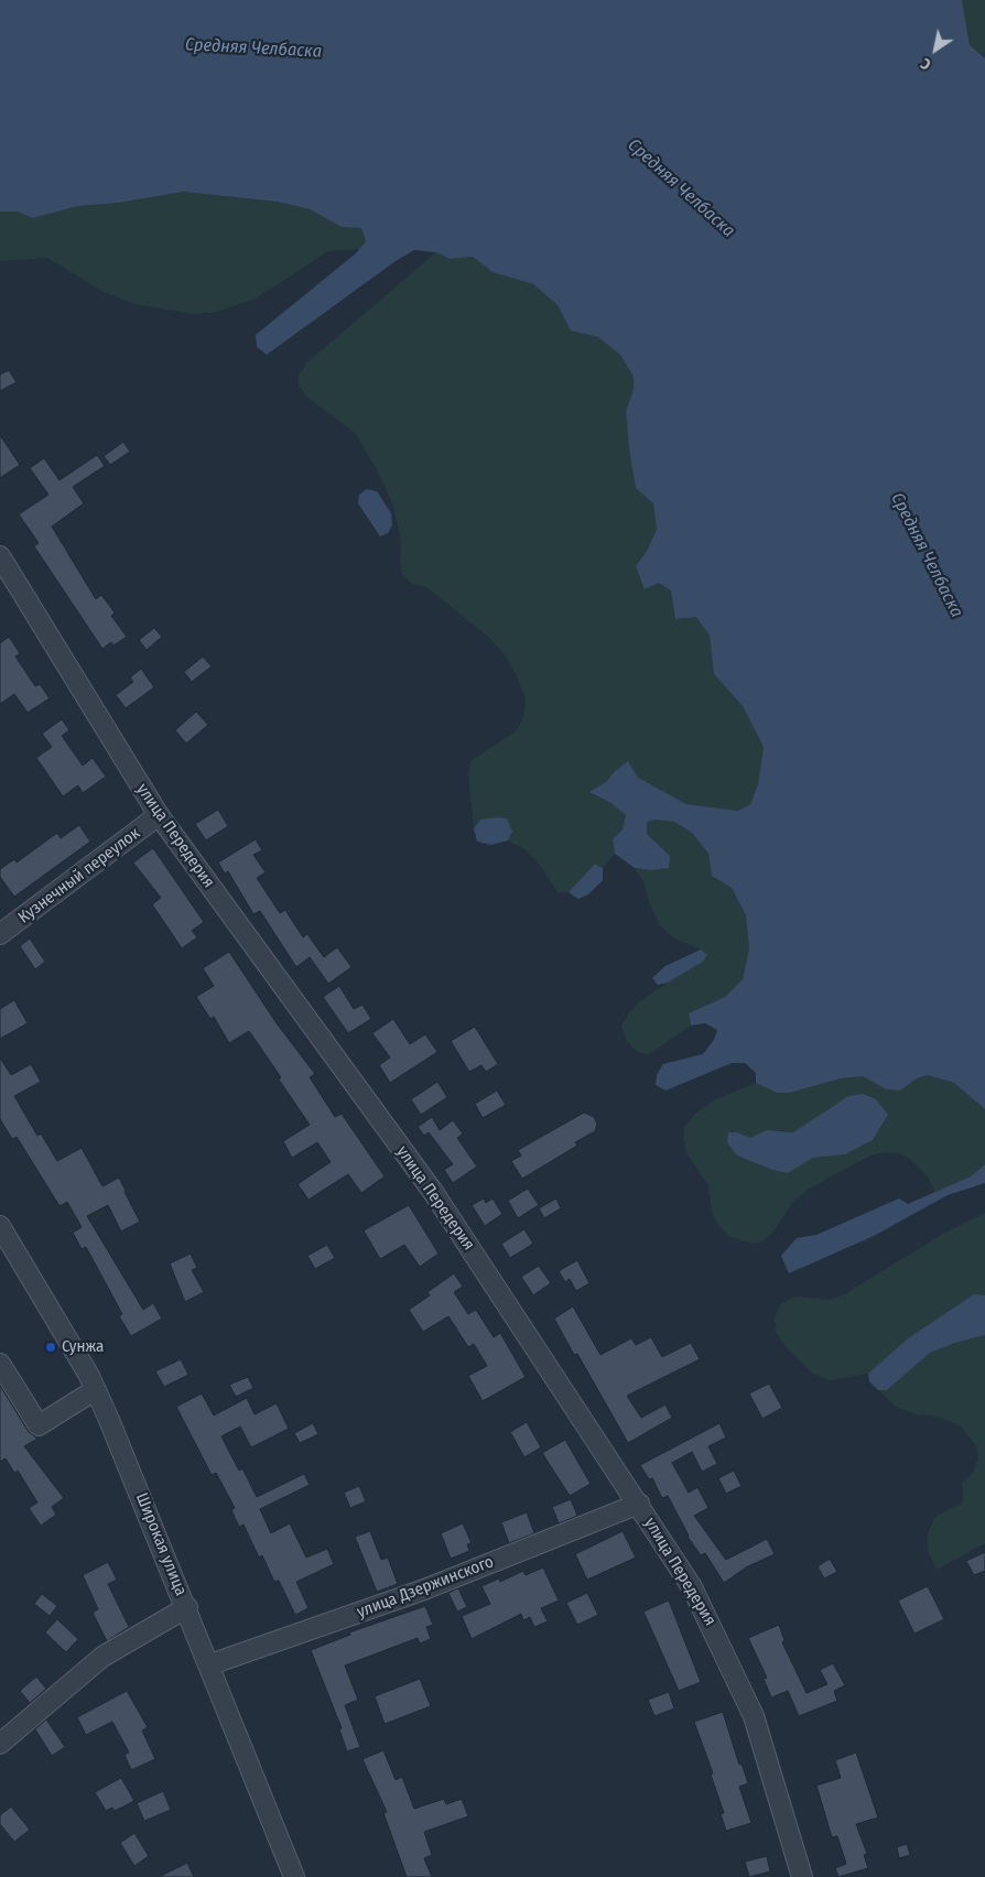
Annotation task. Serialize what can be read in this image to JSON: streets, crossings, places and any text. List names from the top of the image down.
{
  "streets": {
    "street": [
      "улица Передерия",
      "Кузнечный переулок",
      "Широкая улица",
      "улица Дзержинского"
    ]
  },
  "crossings": [
    ["улица Передерия", "Кузнечный переулок"],
    ["улица Передерия", "улица Дзержинского"],
    ["Широкая улица", "улица Дзержинского"]
  ],
  "water": ["Средняя Челбаска"],
  "places": ["Сунжа"],
  "north": "bottom left"
}
